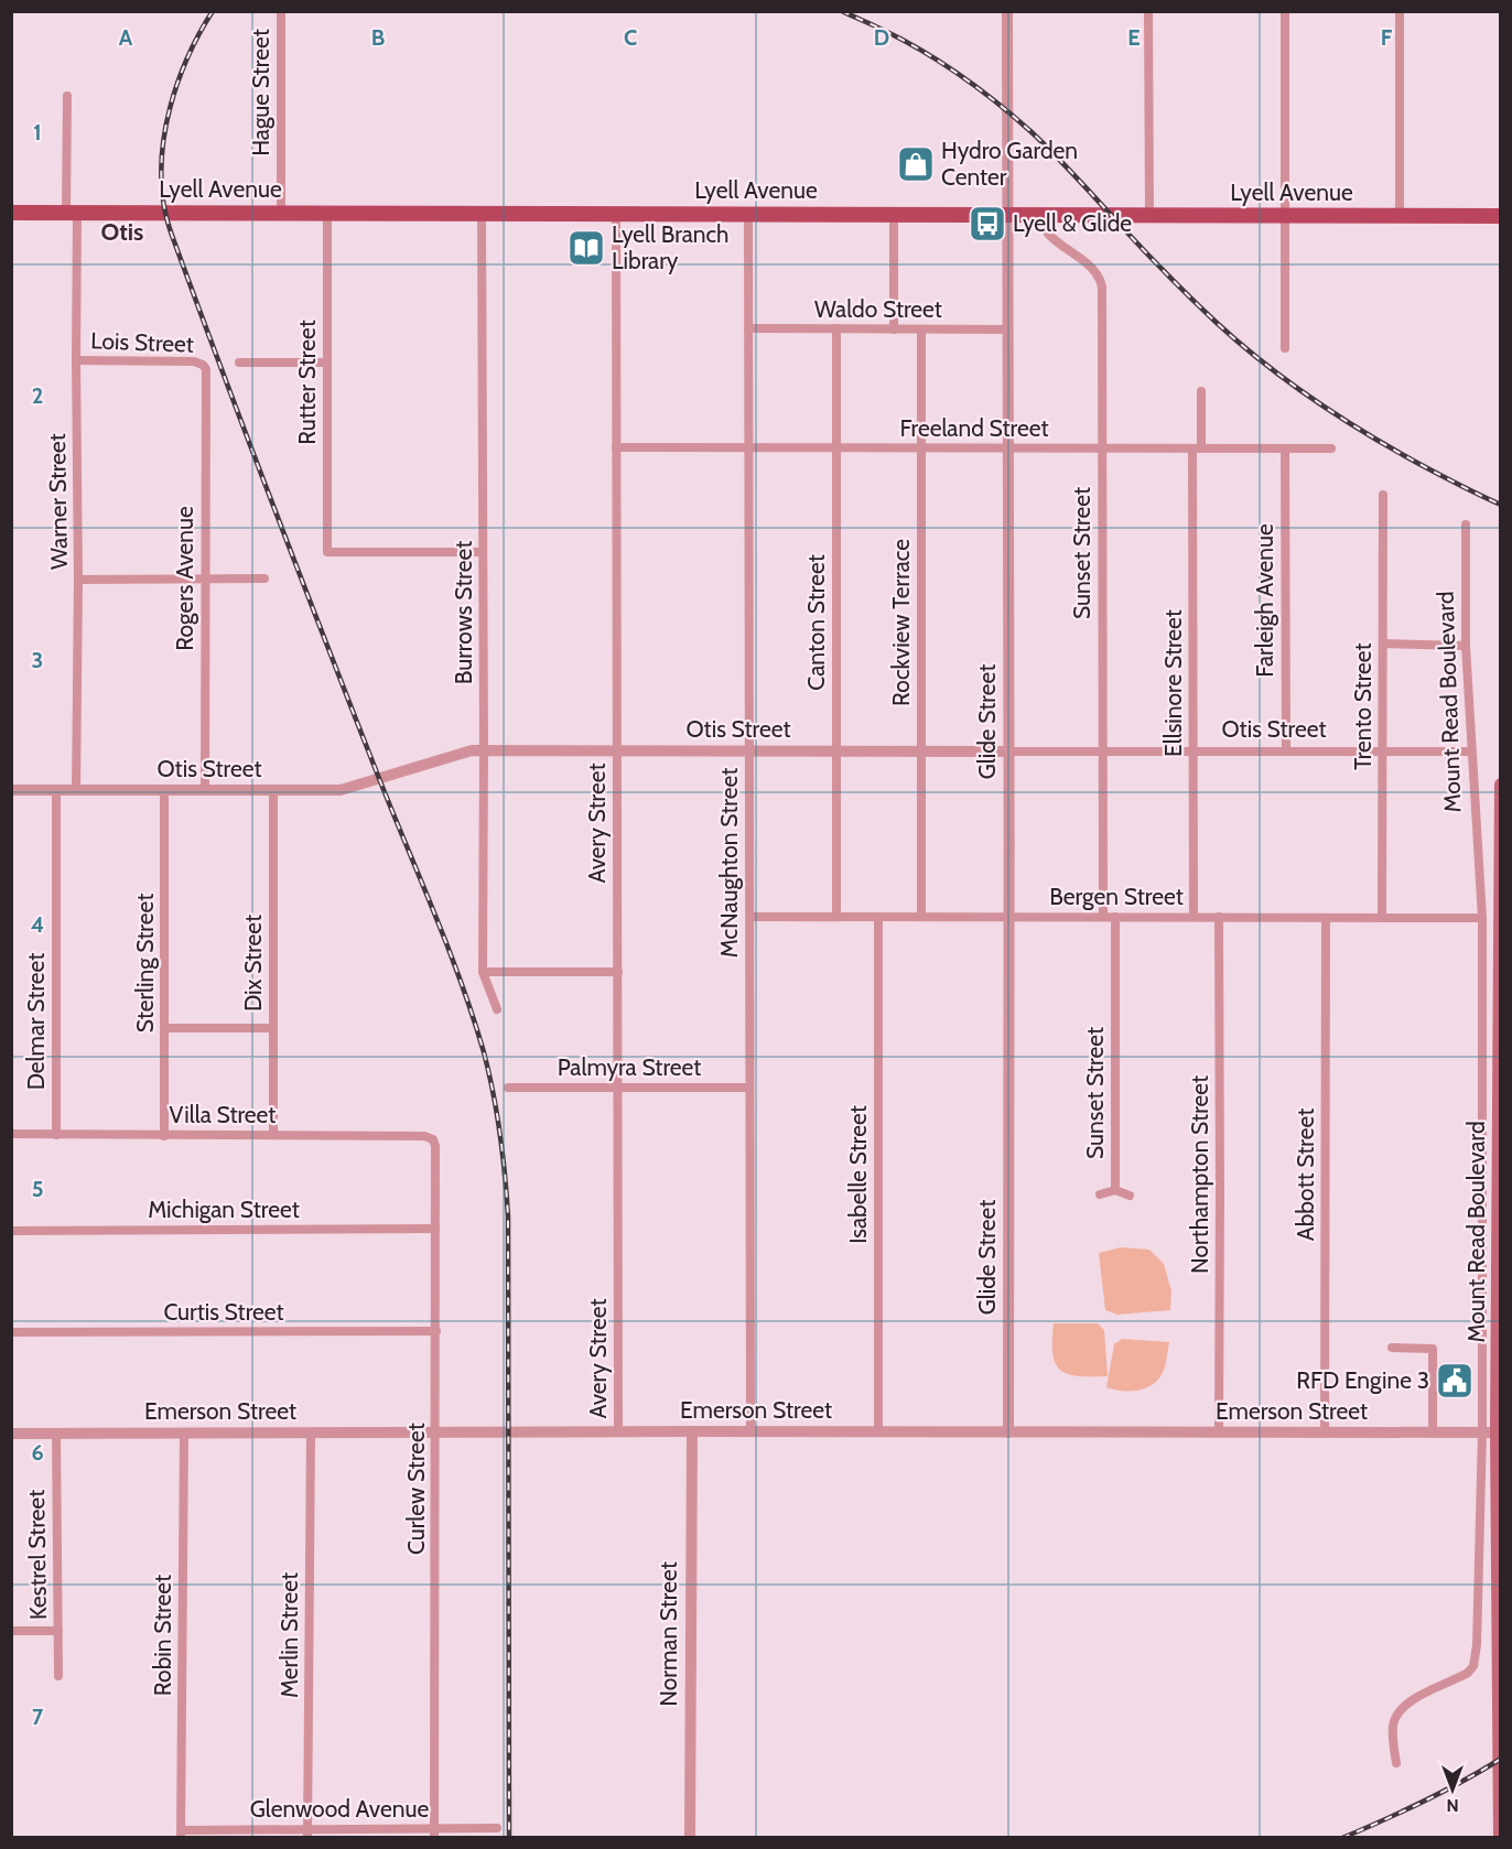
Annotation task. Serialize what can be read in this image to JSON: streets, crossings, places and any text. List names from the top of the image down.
{
  "streets": {
    "main road": ["Lyell Avenue", "Mount Read Boulevard"],
    "street": [
      "Hague Street",
      "Waldo Street",
      "Lois Street",
      "Rutter Street",
      "Freeland Street",
      "Warner Street",
      "Sunset Street",
      "Rogers Avenue",
      "Farleigh Avenue",
      "Burrows Street",
      "Canton Street",
      "Rockview Terrace",
      "Ellsinore Street",
      "Trento Street",
      "Glide Street",
      "Otis Street",
      "Avery Street",
      "McNaughton Street",
      "Bergen Street",
      "Sterling Street",
      "Dix Street",
      "Delmar Street",
      "Palmyra Street",
      "Villa Street",
      "Isabelle Street",
      "Northampton Street",
      "Abbott Street",
      "Michigan Street",
      "Curtis Street",
      "Emerson Street",
      "Curlew Street",
      "Kestrel Street",
      "Norman Street",
      "Robin Street",
      "Merlin Street",
      "Glenwood Avenue"
    ]
  },
  "crossings": [
    ["Hague Street", "Lyell Avenue"],
    ["Lyell Avenue", "Rutter Street"],
    ["Lyell Avenue", "Warner Street"],
    ["Lyell Avenue", "Sunset Street"],
    ["Lyell Avenue", "Burrows Street"],
    ["Lyell Avenue", "Glide Street"],
    ["Lyell Avenue", "Avery Street"],
    ["Lyell Avenue", "McNaughton Street"],
    ["Waldo Street", "Canton Street"],
    ["Waldo Street", "Rockview Terrace"],
    ["Waldo Street", "Glide Street"],
    ["Waldo Street", "McNaughton Street"],
    ["Lois Street", "Warner Street"],
    ["Lois Street", "Rogers Avenue"],
    ["Rutter Street", "Burrows Street"],
    ["Freeland Street", "Sunset Street"],
    ["Freeland Street", "Farleigh Avenue"],
    ["Freeland Street", "Canton Street"],
    ["Freeland Street", "Rockview Terrace"],
    ["Freeland Street", "Ellsinore Street"],
    ["Freeland Street", "Glide Street"],
    ["Freeland Street", "Avery Street"],
    ["Freeland Street", "McNaughton Street"],
    ["Warner Street", "Otis Street"],
    ["Sunset Street", "Otis Street"],
    ["Sunset Street", "Bergen Street"],
    ["Rogers Avenue", "Otis Street"],
    ["Farleigh Avenue", "Otis Street"],
    ["Burrows Street", "Otis Street"],
    ["Canton Street", "Otis Street"],
    ["Canton Street", "Bergen Street"],
    ["Rockview Terrace", "Otis Street"],
    ["Rockview Terrace", "Bergen Street"],
    ["Ellsinore Street", "Otis Street"],
    ["Ellsinore Street", "Bergen Street"],
    ["Mount Read Boulevard", "Otis Street"],
    ["Mount Read Boulevard", "Bergen Street"],
    ["Mount Read Boulevard", "Emerson Street"],
    ["Trento Street", "Otis Street"],
    ["Trento Street", "Bergen Street"],
    ["Glide Street", "Otis Street"],
    ["Glide Street", "Bergen Street"],
    ["Glide Street", "Emerson Street"],
    ["Otis Street", "Avery Street"],
    ["Otis Street", "McNaughton Street"],
    ["Otis Street", "Sterling Street"],
    ["Otis Street", "Dix Street"],
    ["Otis Street", "Delmar Street"],
    ["Avery Street", "Palmyra Street"],
    ["Avery Street", "Emerson Street"],
    ["McNaughton Street", "Bergen Street"],
    ["McNaughton Street", "Palmyra Street"],
    ["McNaughton Street", "Emerson Street"],
    ["Bergen Street", "Isabelle Street"],
    ["Bergen Street", "Northampton Street"],
    ["Bergen Street", "Abbott Street"],
    ["Sterling Street", "Villa Street"],
    ["Dix Street", "Villa Street"],
    ["Delmar Street", "Villa Street"],
    ["Villa Street", "Curlew Street"],
    ["Isabelle Street", "Emerson Street"],
    ["Northampton Street", "Emerson Street"],
    ["Abbott Street", "Emerson Street"],
    ["Michigan Street", "Curlew Street"],
    ["Curtis Street", "Curlew Street"],
    ["Emerson Street", "Curlew Street"],
    ["Emerson Street", "Kestrel Street"],
    ["Emerson Street", "Norman Street"],
    ["Emerson Street", "Robin Street"],
    ["Emerson Street", "Merlin Street"],
    ["Curlew Street", "Glenwood Avenue"],
    ["Robin Street", "Glenwood Avenue"],
    ["Merlin Street", "Glenwood Avenue"]
  ],
  "districts": ["Otis"],
  "places": {
    "shop": ["Hydro Garden Center"],
    "bus stop": ["Lyell & Glide"],
    "library": ["Lyell Branch Library"],
    "public building": ["RFD Engine 3"]
  },
  "north": "bottom",
  "grid": {
    "columns": [
      "A",
      "B",
      "C",
      "D",
      "E",
      "F"
    ],
    "rows": [
      "1",
      "2",
      "3",
      "4",
      "5",
      "6",
      "7"
    ]
  }
}
